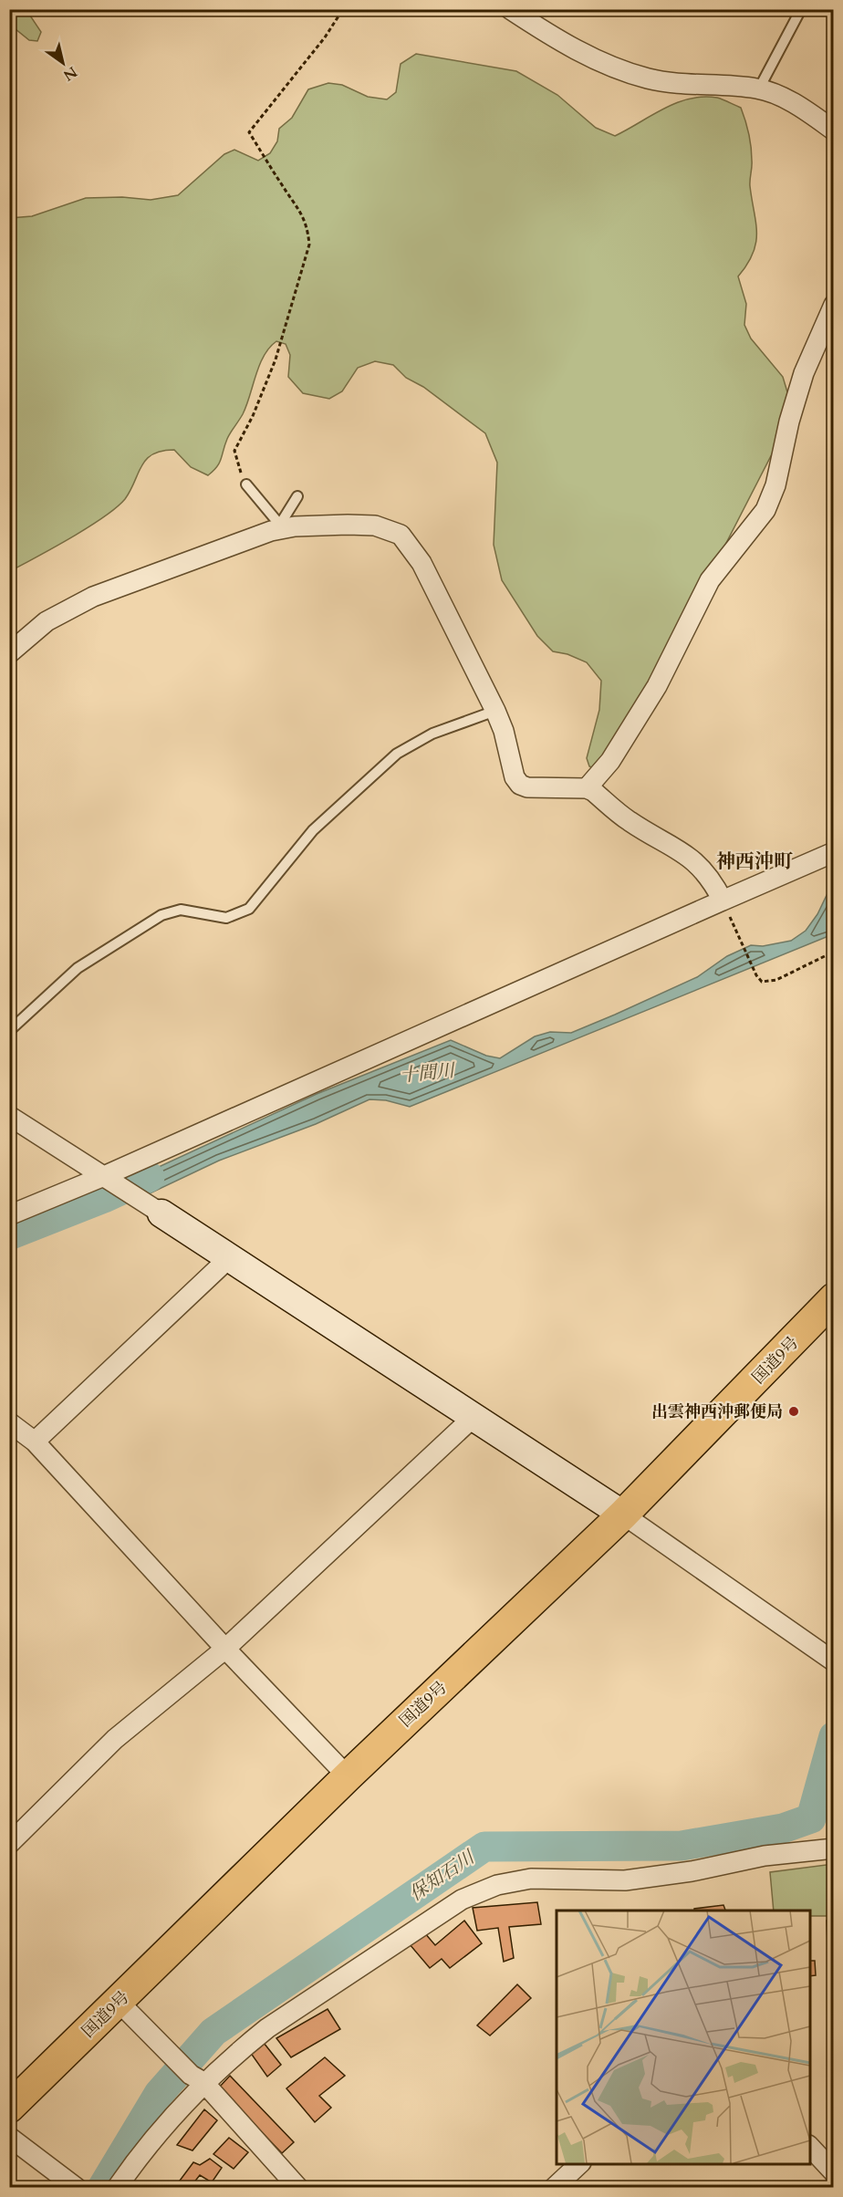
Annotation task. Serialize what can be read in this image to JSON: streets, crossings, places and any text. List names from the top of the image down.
{
  "streets": {
    "highway": ["国道9号"]
  },
  "districts": ["神西沖町"],
  "water": ["十間川", "保知石川"],
  "places": ["出雲神西沖郵便局"],
  "north": "bottom right"
}
